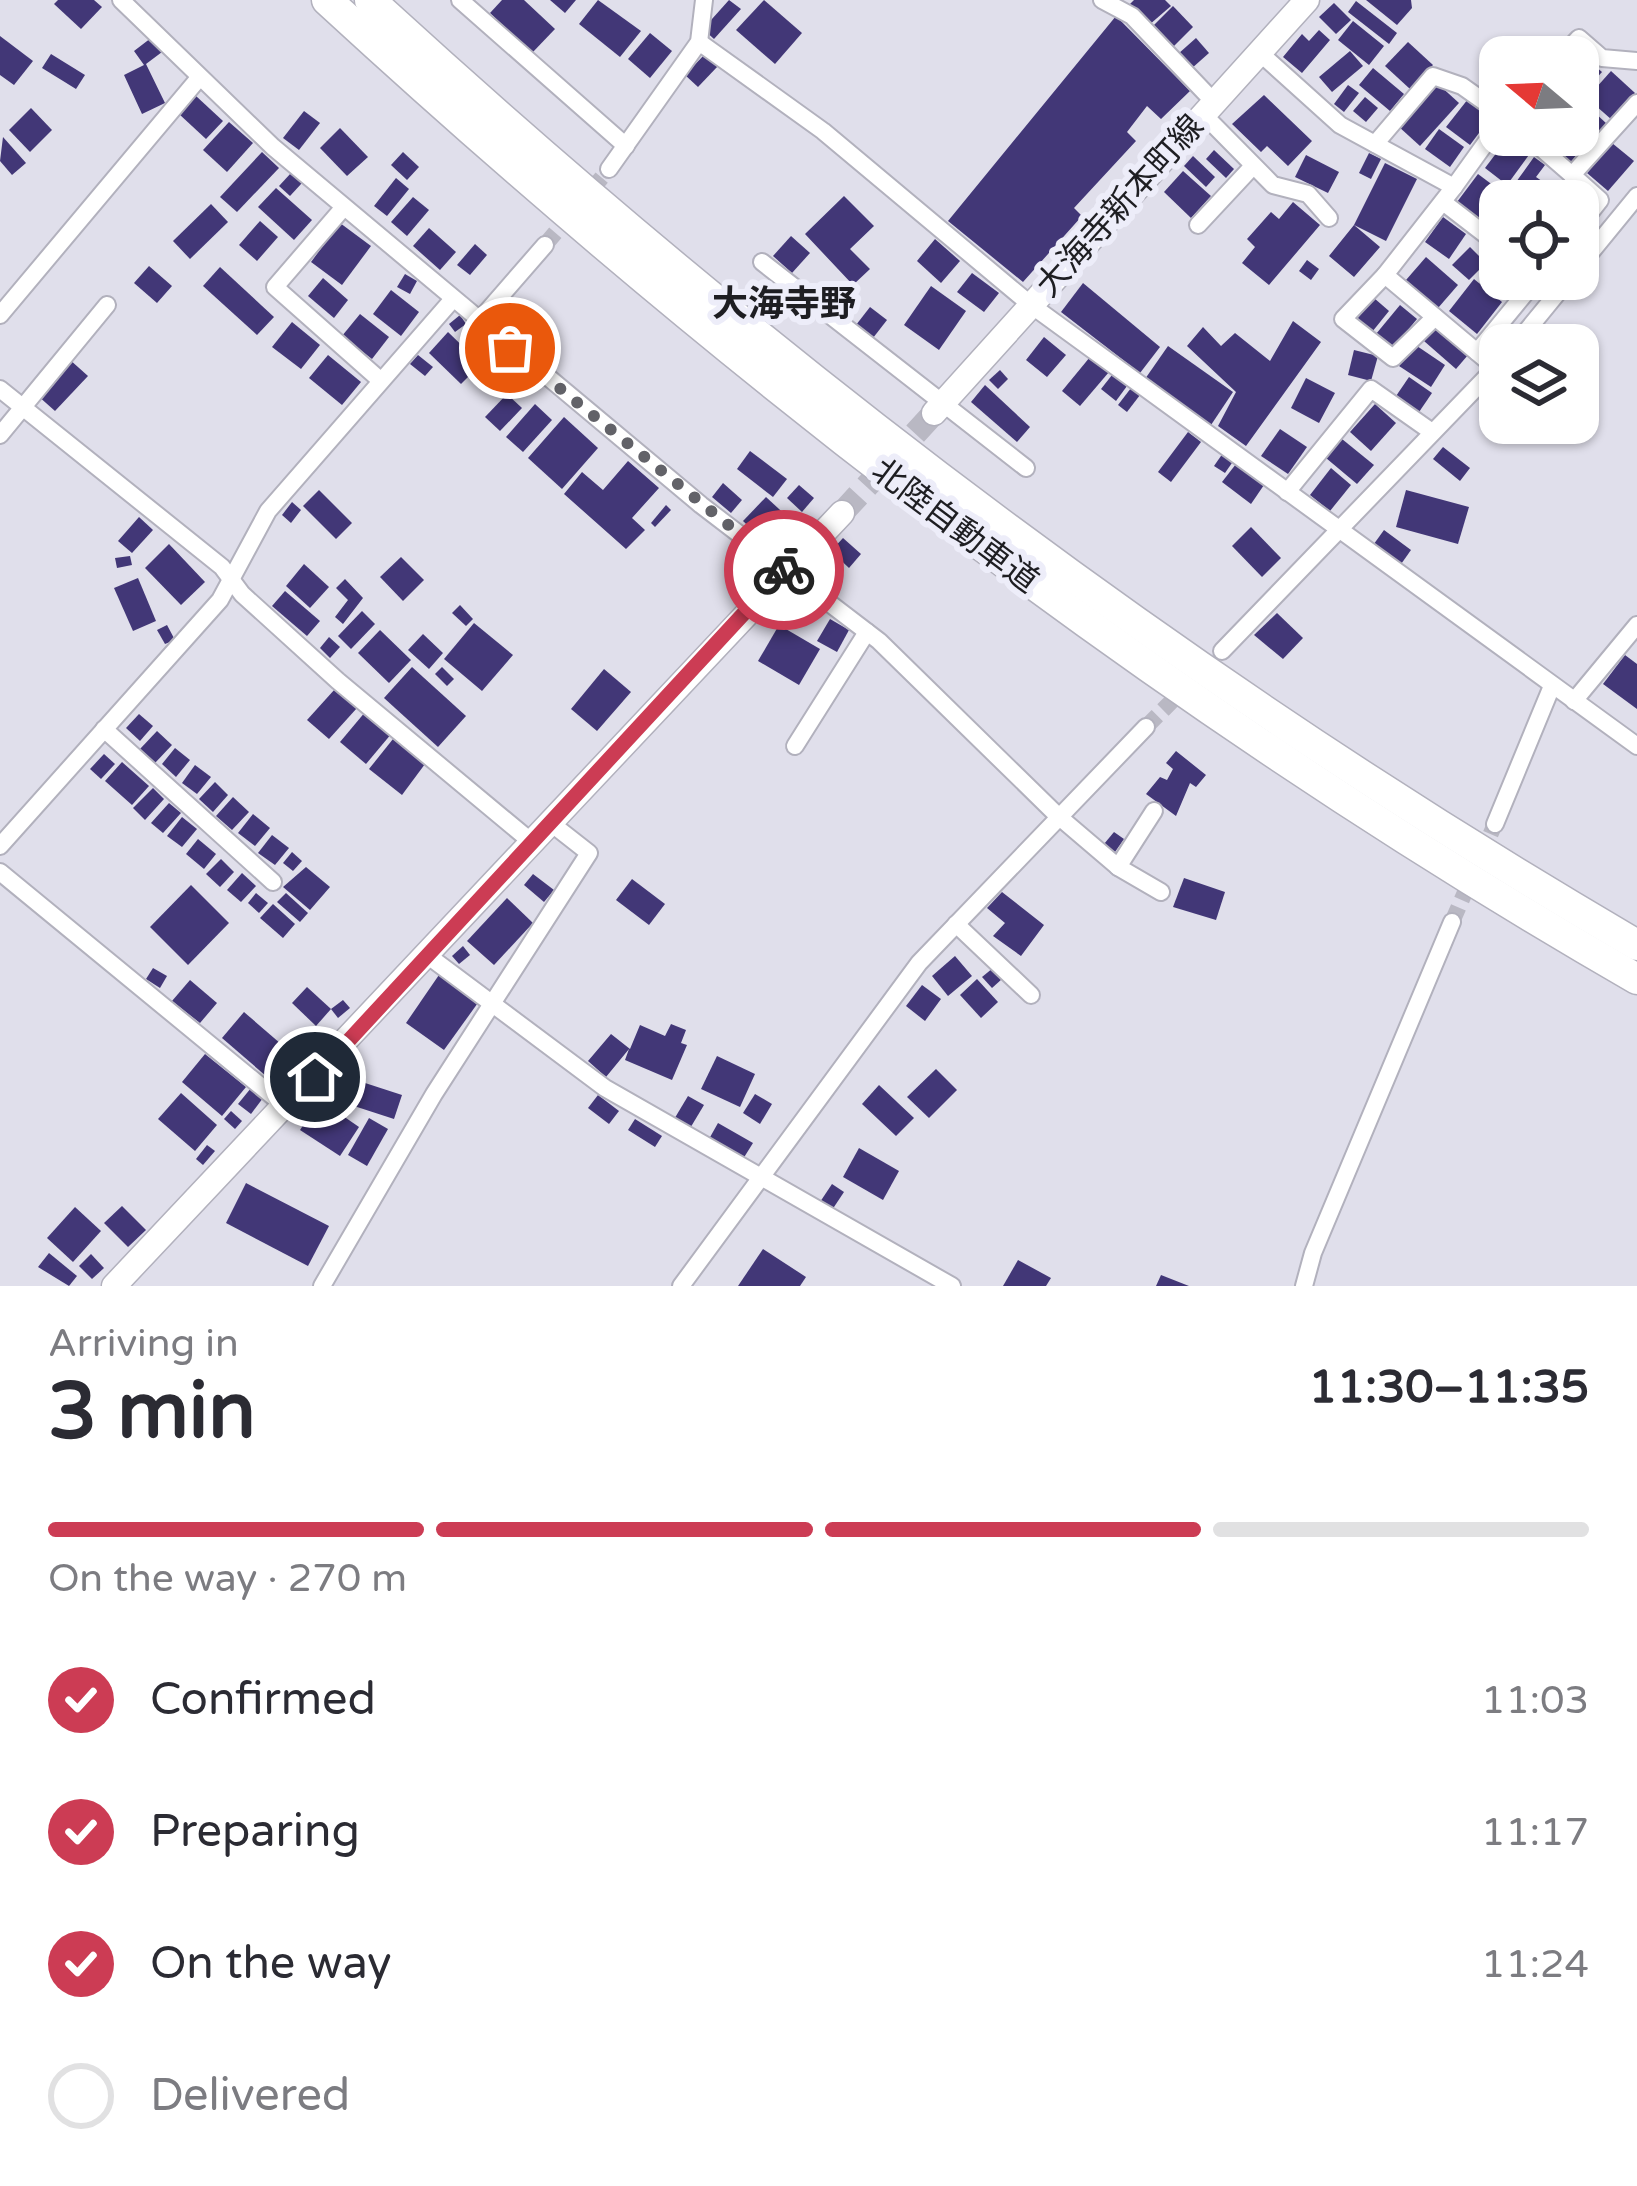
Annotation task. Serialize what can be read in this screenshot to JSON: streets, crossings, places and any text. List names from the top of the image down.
{
  "streets": {
    "highway": ["北陸自動車道"],
    "main road": ["大海寺新本町線"]
  },
  "districts": ["大海寺野"],
  "north": "left",
  "page": {
    "heading": ["3 min", "Arriving in", "11:30–11:35"],
    "bar": "On the way · 270 m",
    "list": [
      ["Confirmed", "11:03"],
      ["Preparing", "11:17"],
      ["On the way", "11:24"],
      "Delivered"
    ]
  }
}
